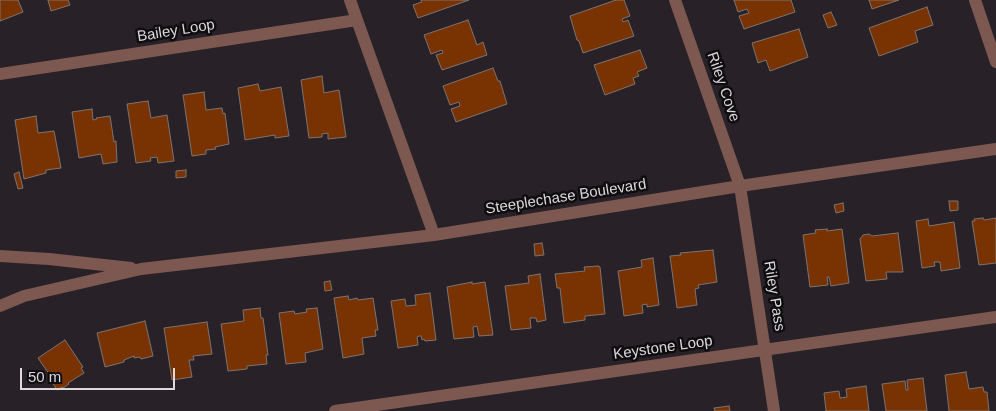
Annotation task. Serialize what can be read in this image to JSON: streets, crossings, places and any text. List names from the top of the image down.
{
  "streets": {
    "street": [
      "Bailey Loop",
      "Riley Cove",
      "Steeplechase Boulevard",
      "Riley Pass",
      "Keystone Loop"
    ]
  },
  "crossings": [
    ["Riley Cove", "Steeplechase Boulevard"],
    ["Riley Cove", "Riley Pass"],
    ["Steeplechase Boulevard", "Riley Pass"],
    ["Riley Pass", "Keystone Loop"]
  ],
  "scale_bar": "50 m"
}
